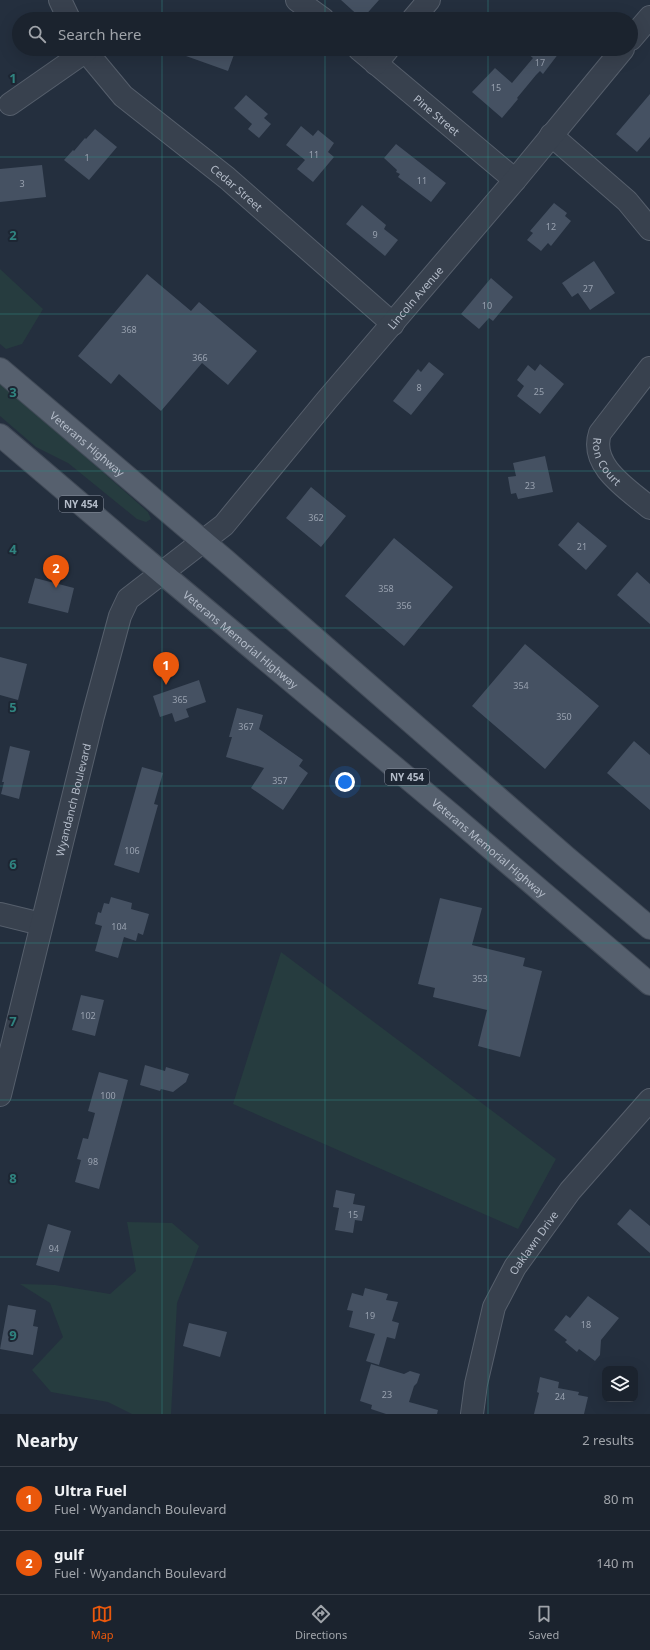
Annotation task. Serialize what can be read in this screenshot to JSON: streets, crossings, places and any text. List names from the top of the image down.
{
  "streets": {
    "main road": ["Veterans Highway", "NY 454", "Veterans Memorial Highway"],
    "street": [
      "Pine Street",
      "Cedar Street",
      "Lincoln Avenue",
      "Ron Court",
      "Wyandanch Boulevard",
      "Oaklawn Drive"
    ]
  },
  "crossings": [
    ["Pine Street", "Lincoln Avenue"],
    ["Cedar Street", "Lincoln Avenue"],
    ["Lincoln Avenue", "Veterans Highway"],
    ["Lincoln Avenue", "Wyandanch Boulevard"],
    ["Veterans Highway", "Wyandanch Boulevard"],
    ["NY 454", "Veterans Memorial Highway"],
    ["NY 454", "Wyandanch Boulevard"],
    ["Veterans Memorial Highway", "Wyandanch Boulevard"]
  ],
  "house_numbers": [
    "17",
    "15",
    "11",
    "1",
    "11",
    "3",
    "12",
    "9",
    "27",
    "10",
    "368",
    "366",
    "8",
    "25",
    "23",
    "362",
    "21",
    "358",
    "356",
    "354",
    "365",
    "350",
    "367",
    "357",
    "106",
    "104",
    "353",
    "102",
    "100",
    "98",
    "15",
    "94",
    "19",
    "18",
    "23",
    "24"
  ],
  "page": {
    "search": "Search here",
    "pins": ["2", "1"],
    "heading": ["Nearby", "2 results"],
    "list": [
      {
        "mark": "1",
        "name": "Ultra Fuel",
        "note": "Fuel · Wyandanch Boulevard",
        "value": "80 m"
      },
      {
        "mark": "2",
        "name": "gulf",
        "note": "Fuel · Wyandanch Boulevard",
        "value": "140 m"
      }
    ],
    "nav": ["Map", "Directions", "Saved"]
  },
  "grid": {
    "rows": [
      "1",
      "2",
      "3",
      "4",
      "5",
      "6",
      "7",
      "8",
      "9"
    ]
  }
}
